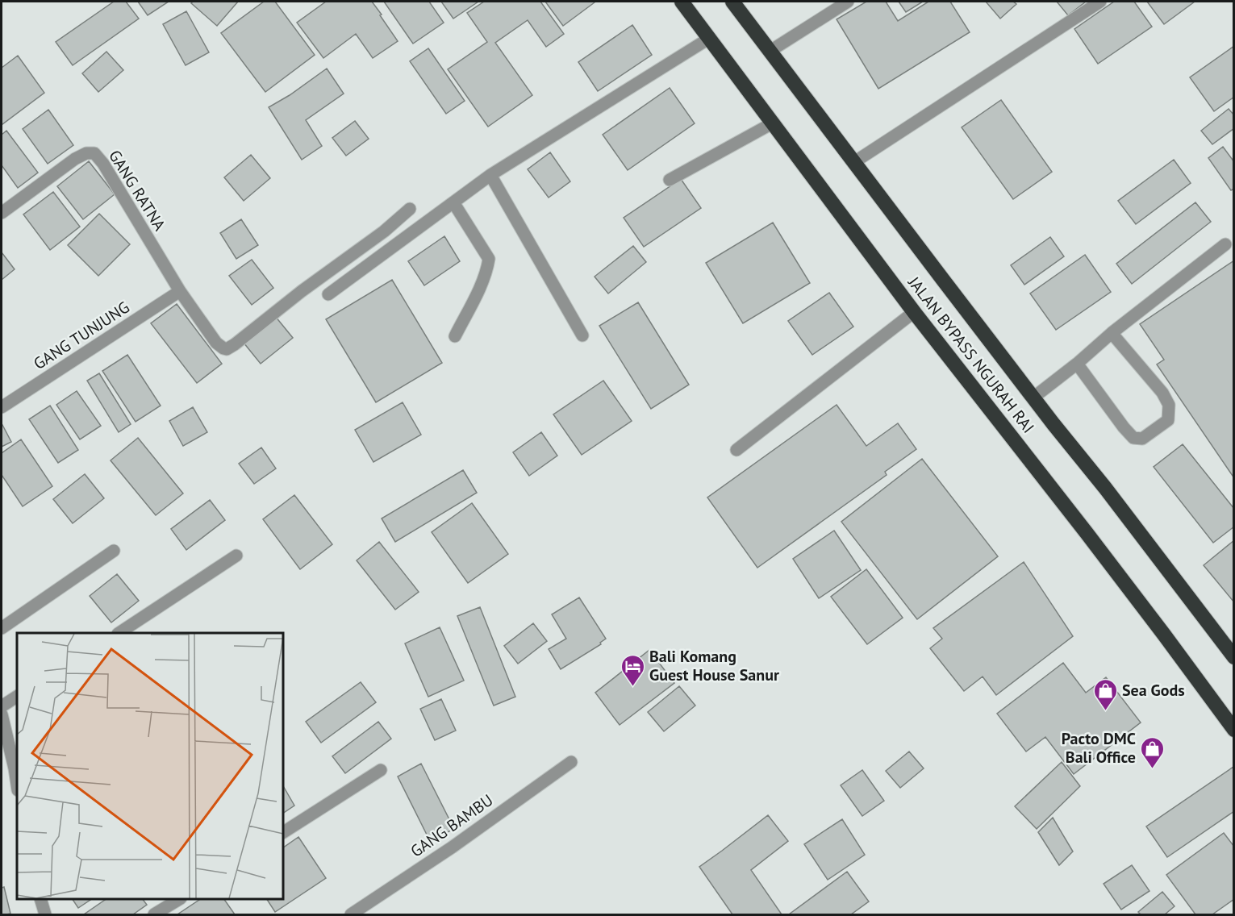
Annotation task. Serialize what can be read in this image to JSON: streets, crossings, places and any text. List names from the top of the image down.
{
  "streets": {
    "highway": ["JALAN BYPASS NGURAH RAI"],
    "street": ["GANG RATNA", "GANG TUNJUNG", "GANG BAMBU"]
  },
  "crossings": [
    ["GANG RATNA", "GANG TUNJUNG"]
  ],
  "places": {
    "hotel": ["Bali Komang Guest House Sanur"],
    "shop": ["Sea Gods", "Pacto DMC Bali Office"]
  }
}
